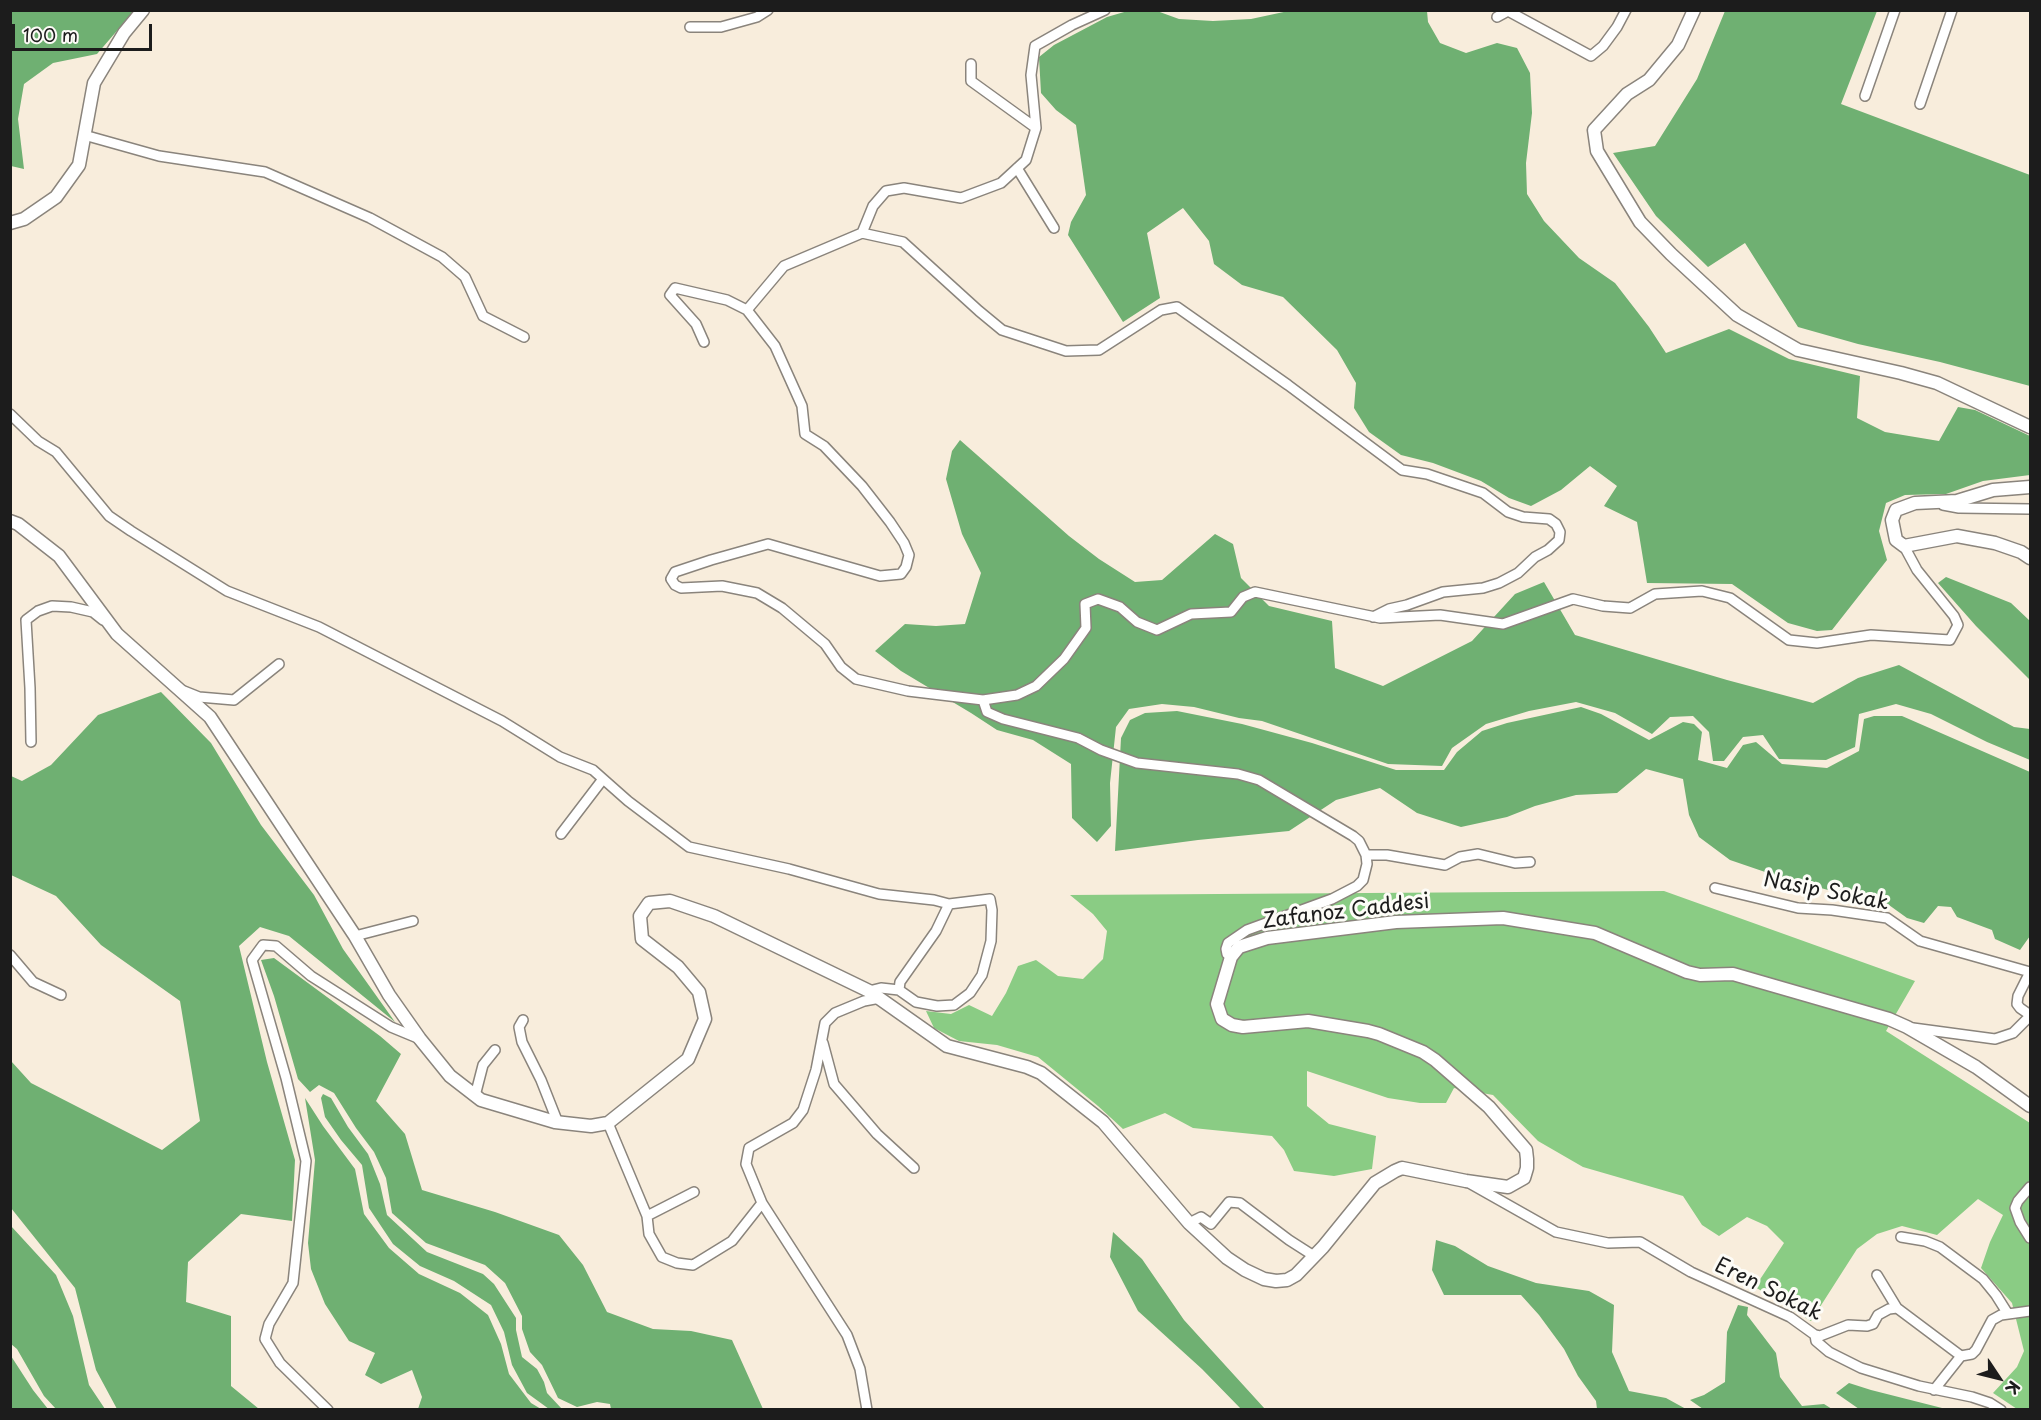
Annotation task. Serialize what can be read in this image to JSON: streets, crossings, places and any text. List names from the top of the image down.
{
  "streets": {
    "street": ["Nasip Sokak", "Zafanoz Caddesi", "Eren Sokak"]
  },
  "scale_bar": "100 m",
  "north": "bottom right"
}
